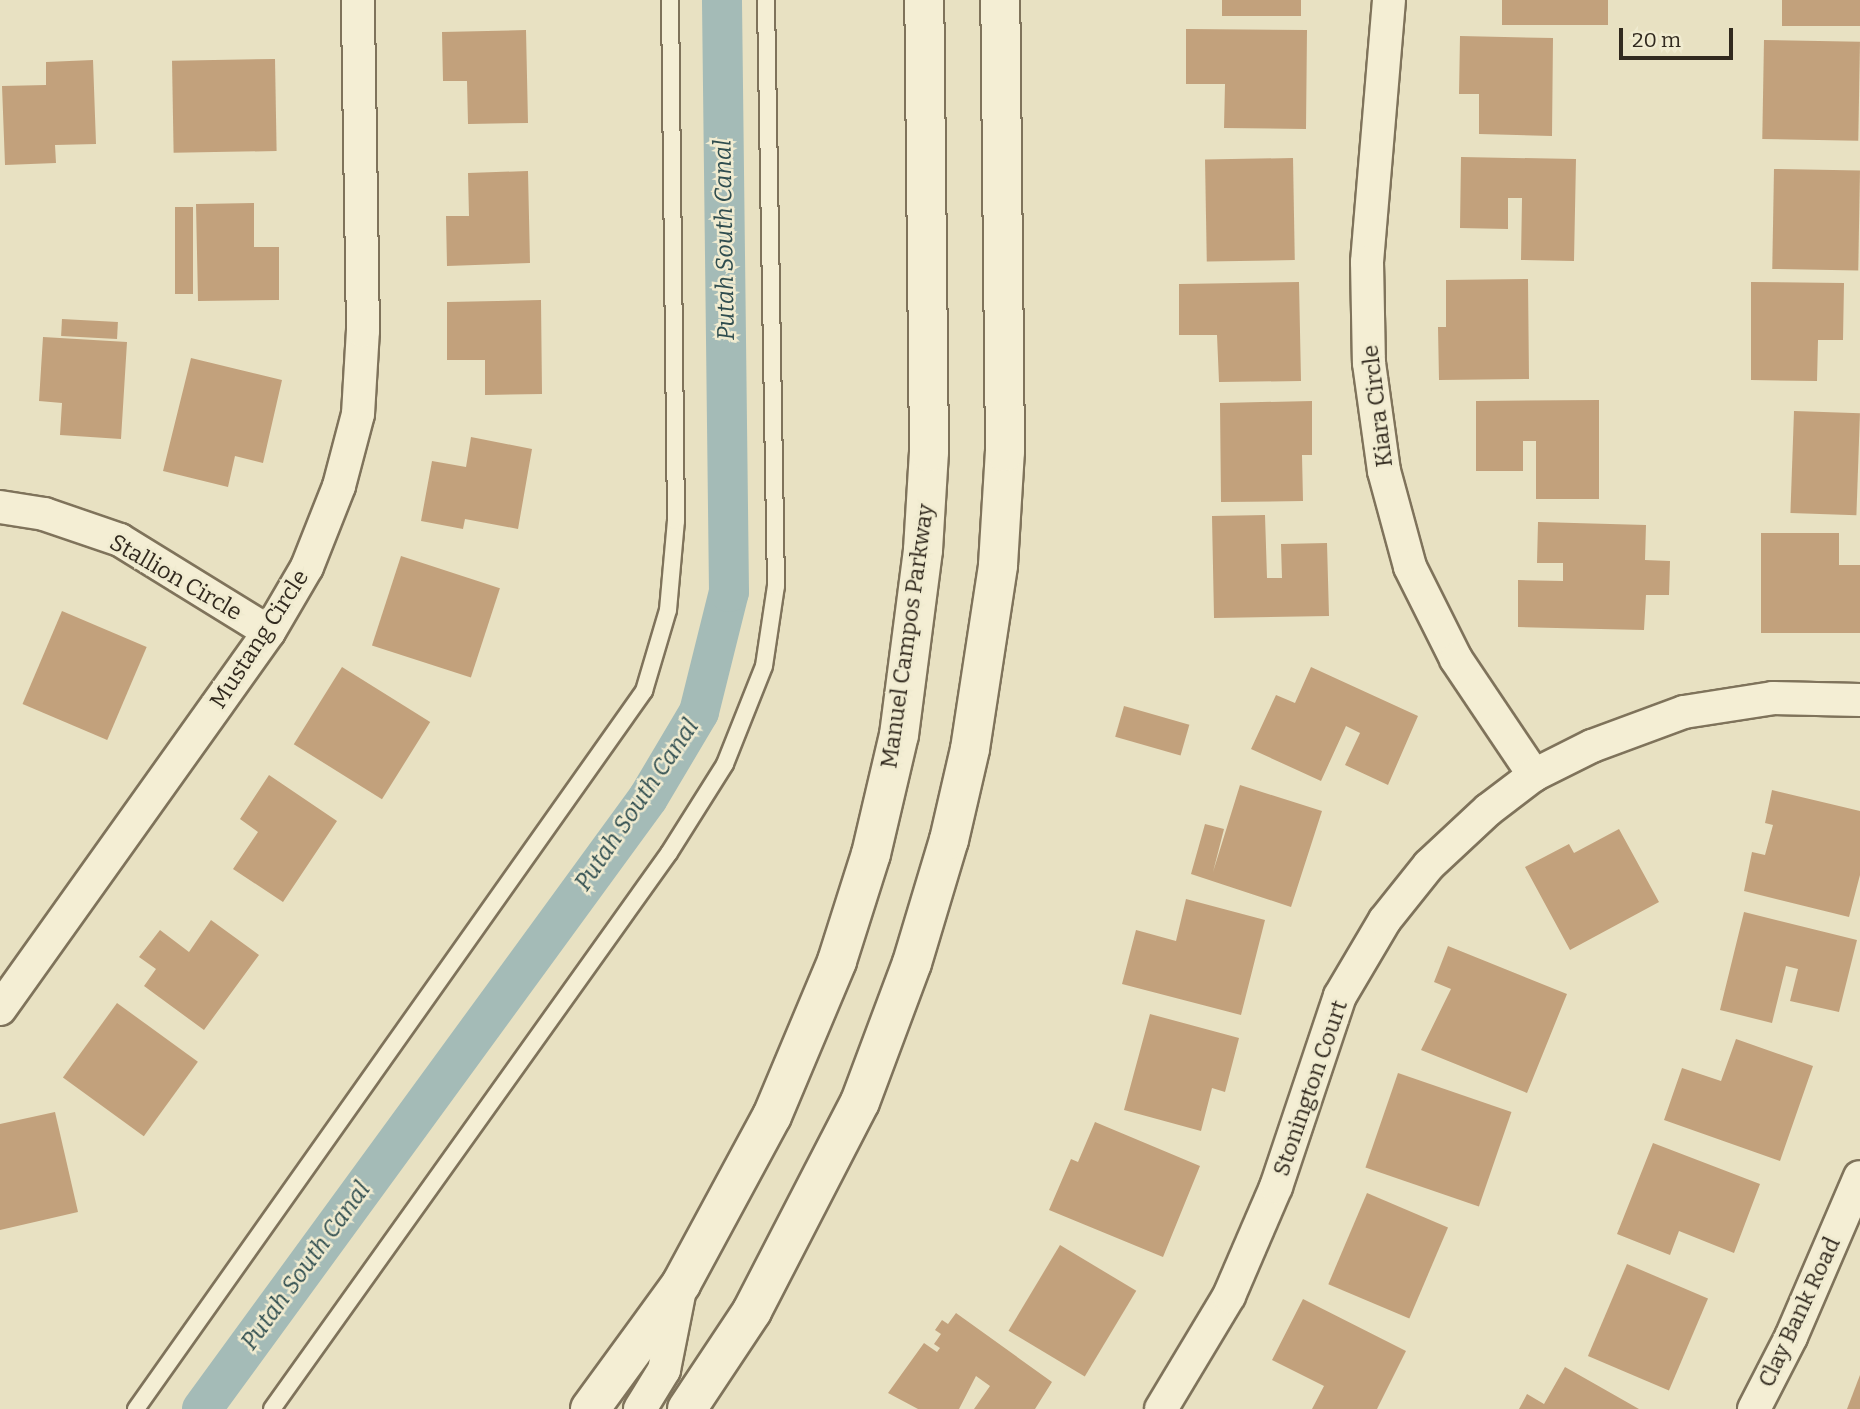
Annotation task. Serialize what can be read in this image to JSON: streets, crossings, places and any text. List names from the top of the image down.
{
  "streets": {
    "main road": ["Manuel Campos Parkway"],
    "street": [
      "Kiara Circle",
      "Stallion Circle",
      "Mustang Circle",
      "Stonington Court",
      "Clay Bank Road"
    ]
  },
  "crossings": [
    ["Kiara Circle", "Stonington Court"],
    ["Stallion Circle", "Mustang Circle"]
  ],
  "water": ["Putah South Canal"],
  "scale_bar": "20 m"
}
